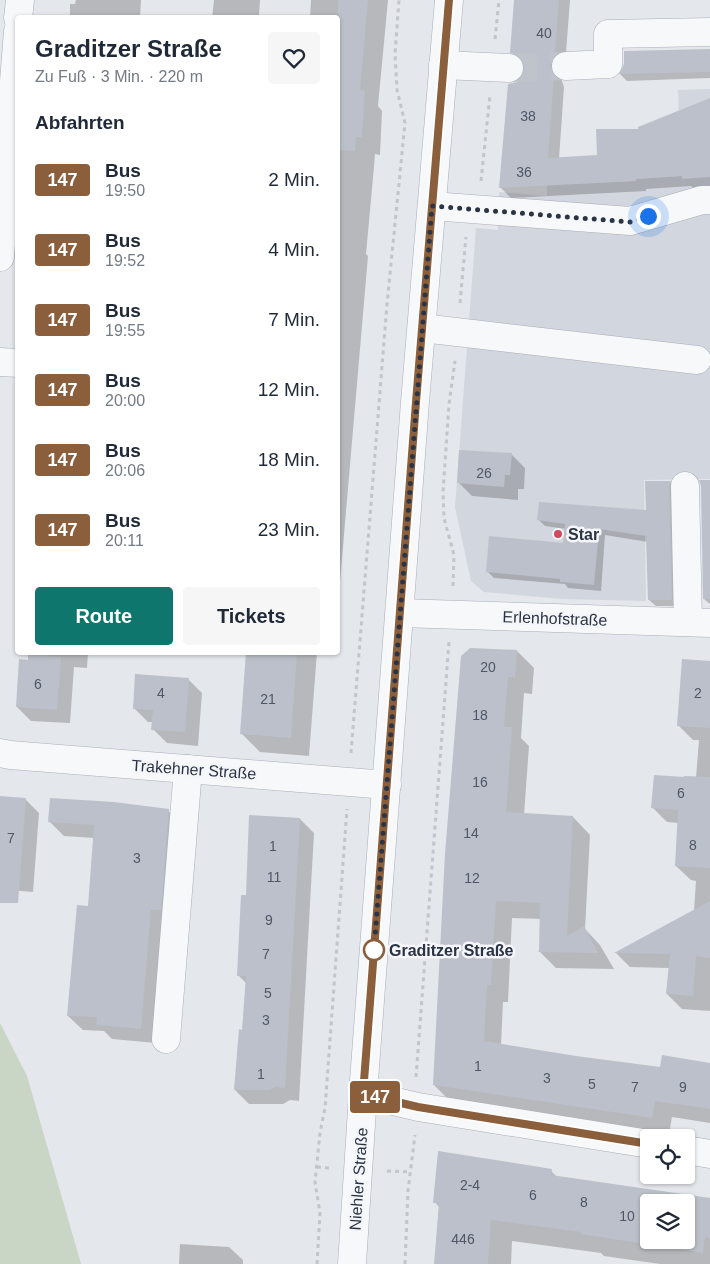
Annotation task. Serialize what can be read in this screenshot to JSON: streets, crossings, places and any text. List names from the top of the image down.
{
  "streets": {
    "street": ["Erlenhofstraße", "Trakehner Straße", "Niehler Straße"]
  },
  "crossings": [
    ["Erlenhofstraße", "Niehler Straße"],
    ["Trakehner Straße", "Niehler Straße"]
  ],
  "places": ["Star", "Graditzer Straße"],
  "lines": ["bus line 147"],
  "house_numbers": [
    "40",
    "38",
    "36",
    "26",
    "20",
    "6",
    "4",
    "2",
    "21",
    "18",
    "16",
    "6",
    "14",
    "7",
    "8",
    "1",
    "3",
    "11",
    "12",
    "9",
    "7",
    "5",
    "3",
    "1",
    "1",
    "3",
    "5",
    "7",
    "9",
    "2-4",
    "6",
    "8",
    "10",
    "446"
  ],
  "page": {
    "on_map": "147",
    "heading": [
      ["Graditzer Straße", "Zu Fuß · 3 Min. · 220 m"],
      "Abfahrten"
    ],
    "list": [
      {
        "mark": "147",
        "name": "Bus",
        "note": "19:50",
        "value": "2 Min."
      },
      {
        "mark": "147",
        "name": "Bus",
        "note": "19:52",
        "value": "4 Min."
      },
      {
        "mark": "147",
        "name": "Bus",
        "note": "19:55",
        "value": "7 Min."
      },
      {
        "mark": "147",
        "name": "Bus",
        "note": "20:00",
        "value": "12 Min."
      },
      {
        "mark": "147",
        "name": "Bus",
        "note": "20:06",
        "value": "18 Min."
      },
      {
        "mark": "147",
        "name": "Bus",
        "note": "20:11",
        "value": "23 Min."
      }
    ],
    "buttons": ["Route", "Tickets"]
  }
}
